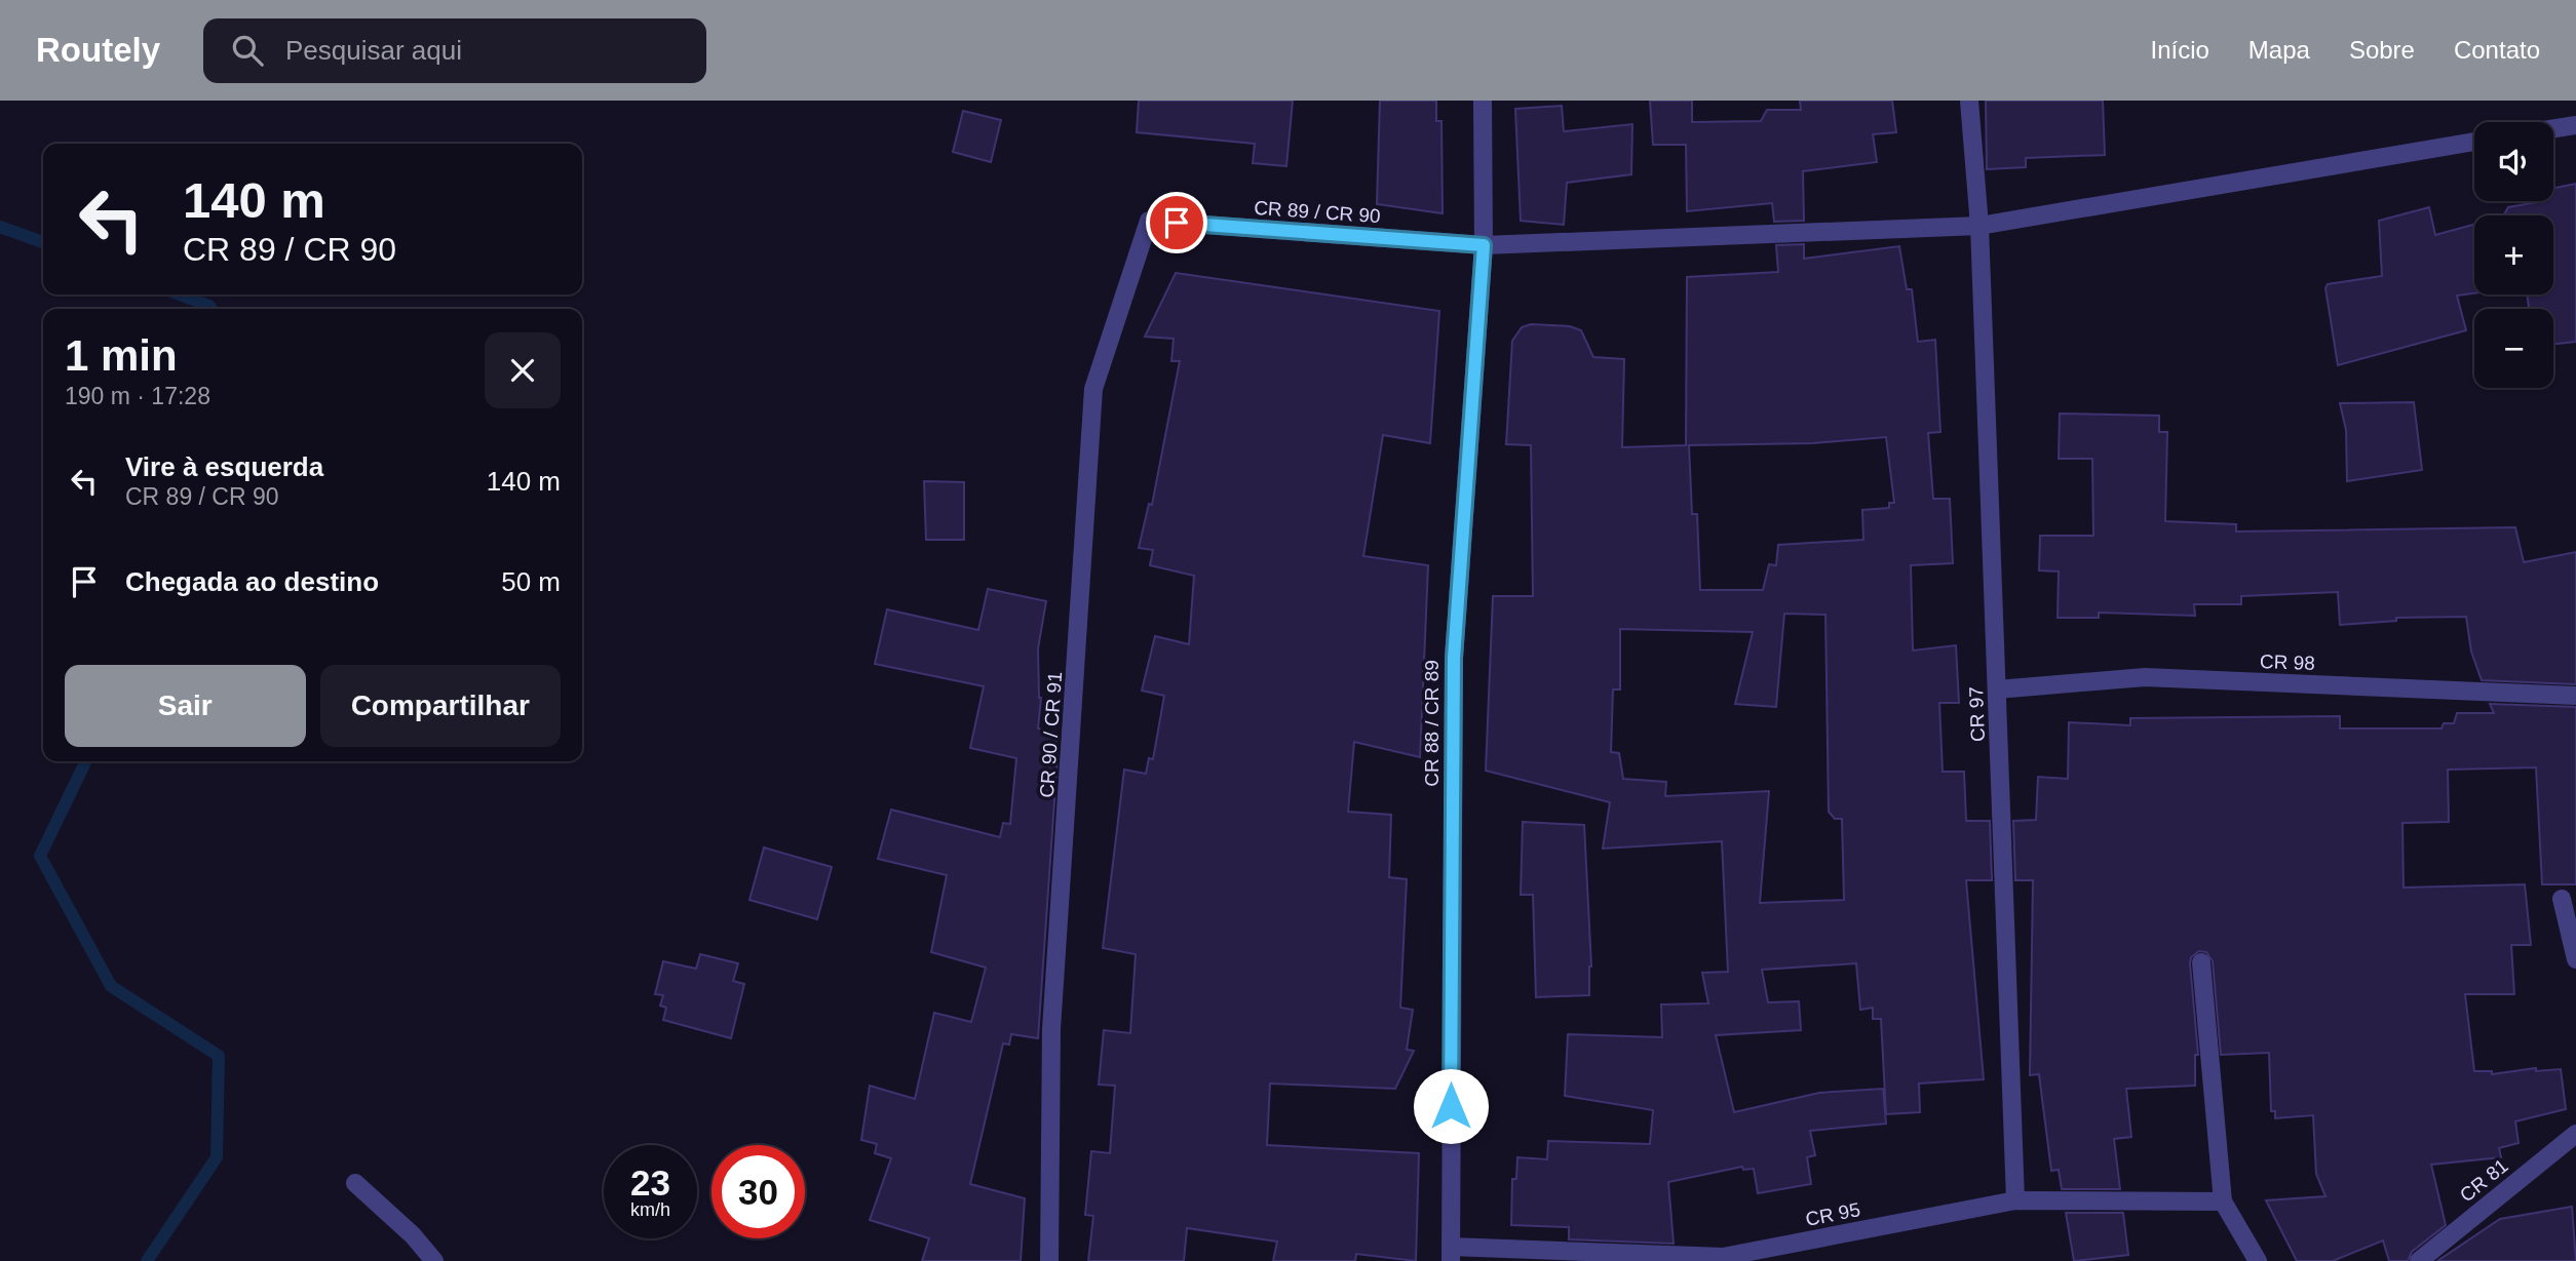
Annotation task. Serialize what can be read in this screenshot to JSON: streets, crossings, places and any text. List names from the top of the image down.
{
  "streets": {
    "street": [
      "CR 89 / CR 90",
      "CR 98",
      "CR 97",
      "CR 88 / CR 89",
      "CR 90 / CR 91",
      "CR 81",
      "CR 95"
    ]
  },
  "crossings": [
    ["CR 89 / CR 90", "CR 97"],
    ["CR 89 / CR 90", "CR 88 / CR 89"],
    ["CR 89 / CR 90", "CR 90 / CR 91"],
    ["CR 98", "CR 97"],
    ["CR 97", "CR 95"],
    ["CR 88 / CR 89", "CR 95"]
  ],
  "page": {
    "header": "Routely",
    "search": "Pesquisar aqui",
    "nav": [
      "Início",
      "Mapa",
      "Sobre",
      "Contato"
    ],
    "map_buttons": ["+", "−"],
    "turn": ["140 m", "CR 89 / CR 90"],
    "heading": ["1 min", "190 m · 17:28"],
    "list": [
      {
        "name": "Vire à esquerda",
        "note": "CR 89 / CR 90",
        "value": "140 m"
      },
      {
        "name": "Chegada ao destino",
        "value": "50 m"
      }
    ],
    "buttons": ["Sair", "Compartilhar"],
    "speed": "23 km/h",
    "limit": "30"
  }
}
